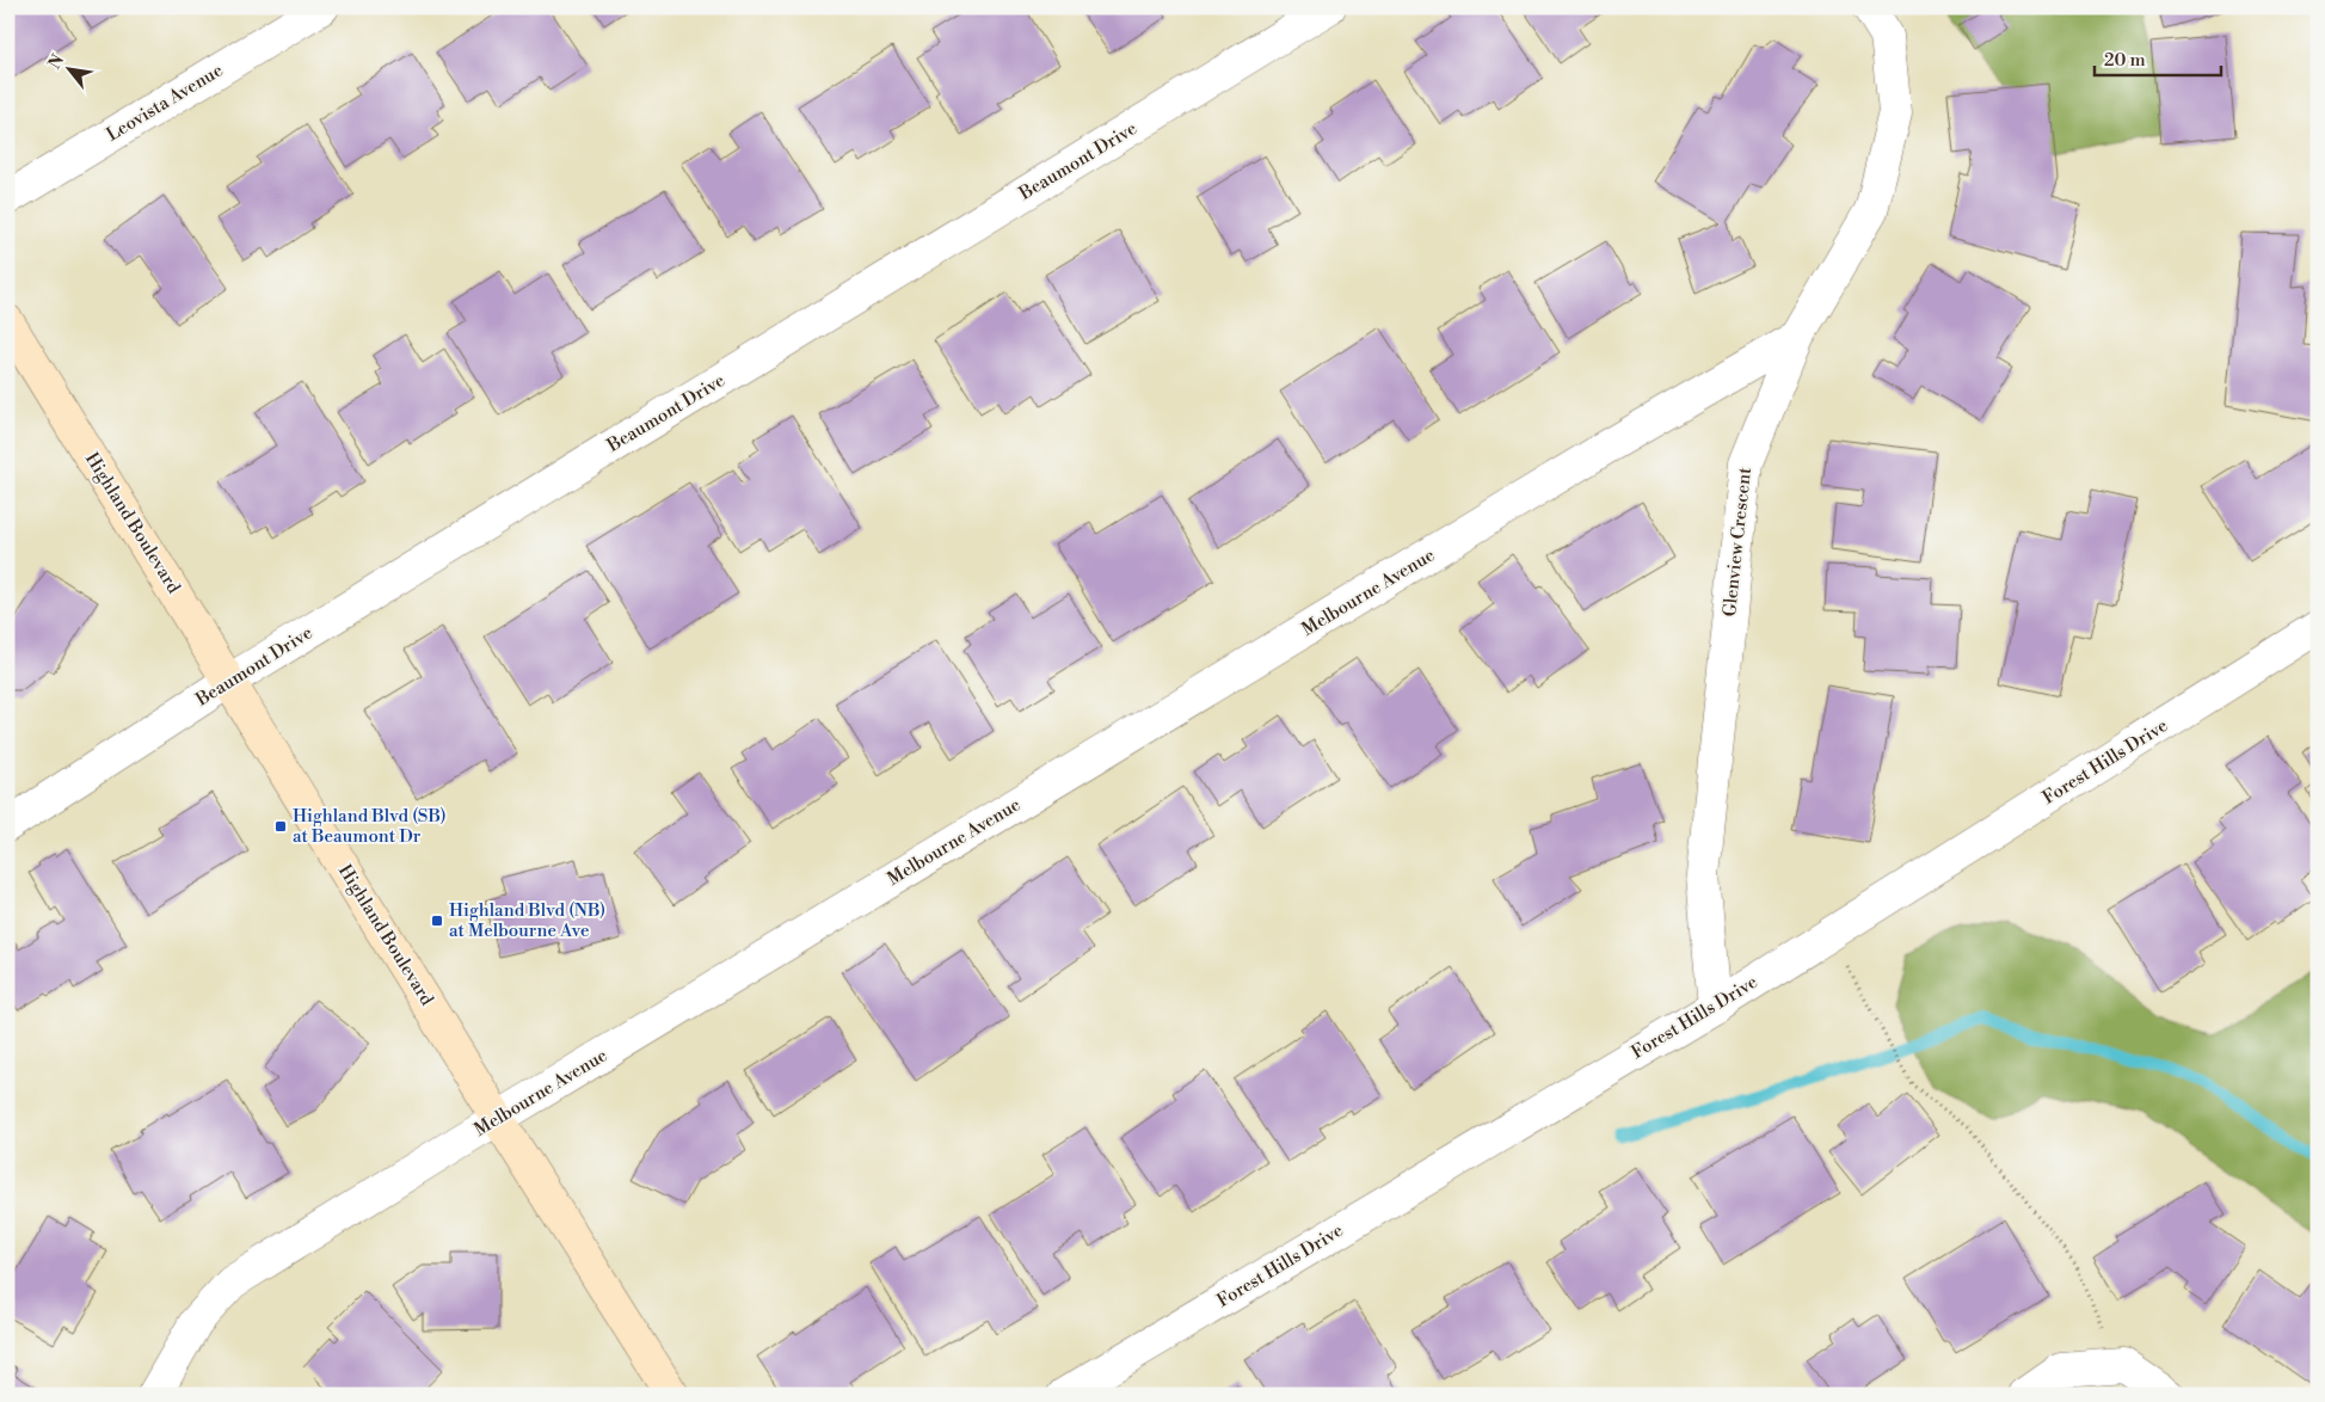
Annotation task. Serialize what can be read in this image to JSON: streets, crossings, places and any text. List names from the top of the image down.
{
  "streets": {
    "street": [
      "Leovista Avenue",
      "Beaumont Drive",
      "Highland Boulevard",
      "Glenview Crescent",
      "Melbourne Avenue",
      "Forest Hills Drive"
    ]
  },
  "crossings": [
    ["Beaumont Drive", "Highland Boulevard"],
    ["Highland Boulevard", "Melbourne Avenue"],
    ["Glenview Crescent", "Melbourne Avenue"],
    ["Glenview Crescent", "Forest Hills Drive"]
  ],
  "places": {
    "transit": ["Highland Blvd (SB) at Beaumont Dr", "Highland Blvd (NB) at Melbourne Ave"]
  },
  "scale_bar": "20 m",
  "north": "top left"
}
